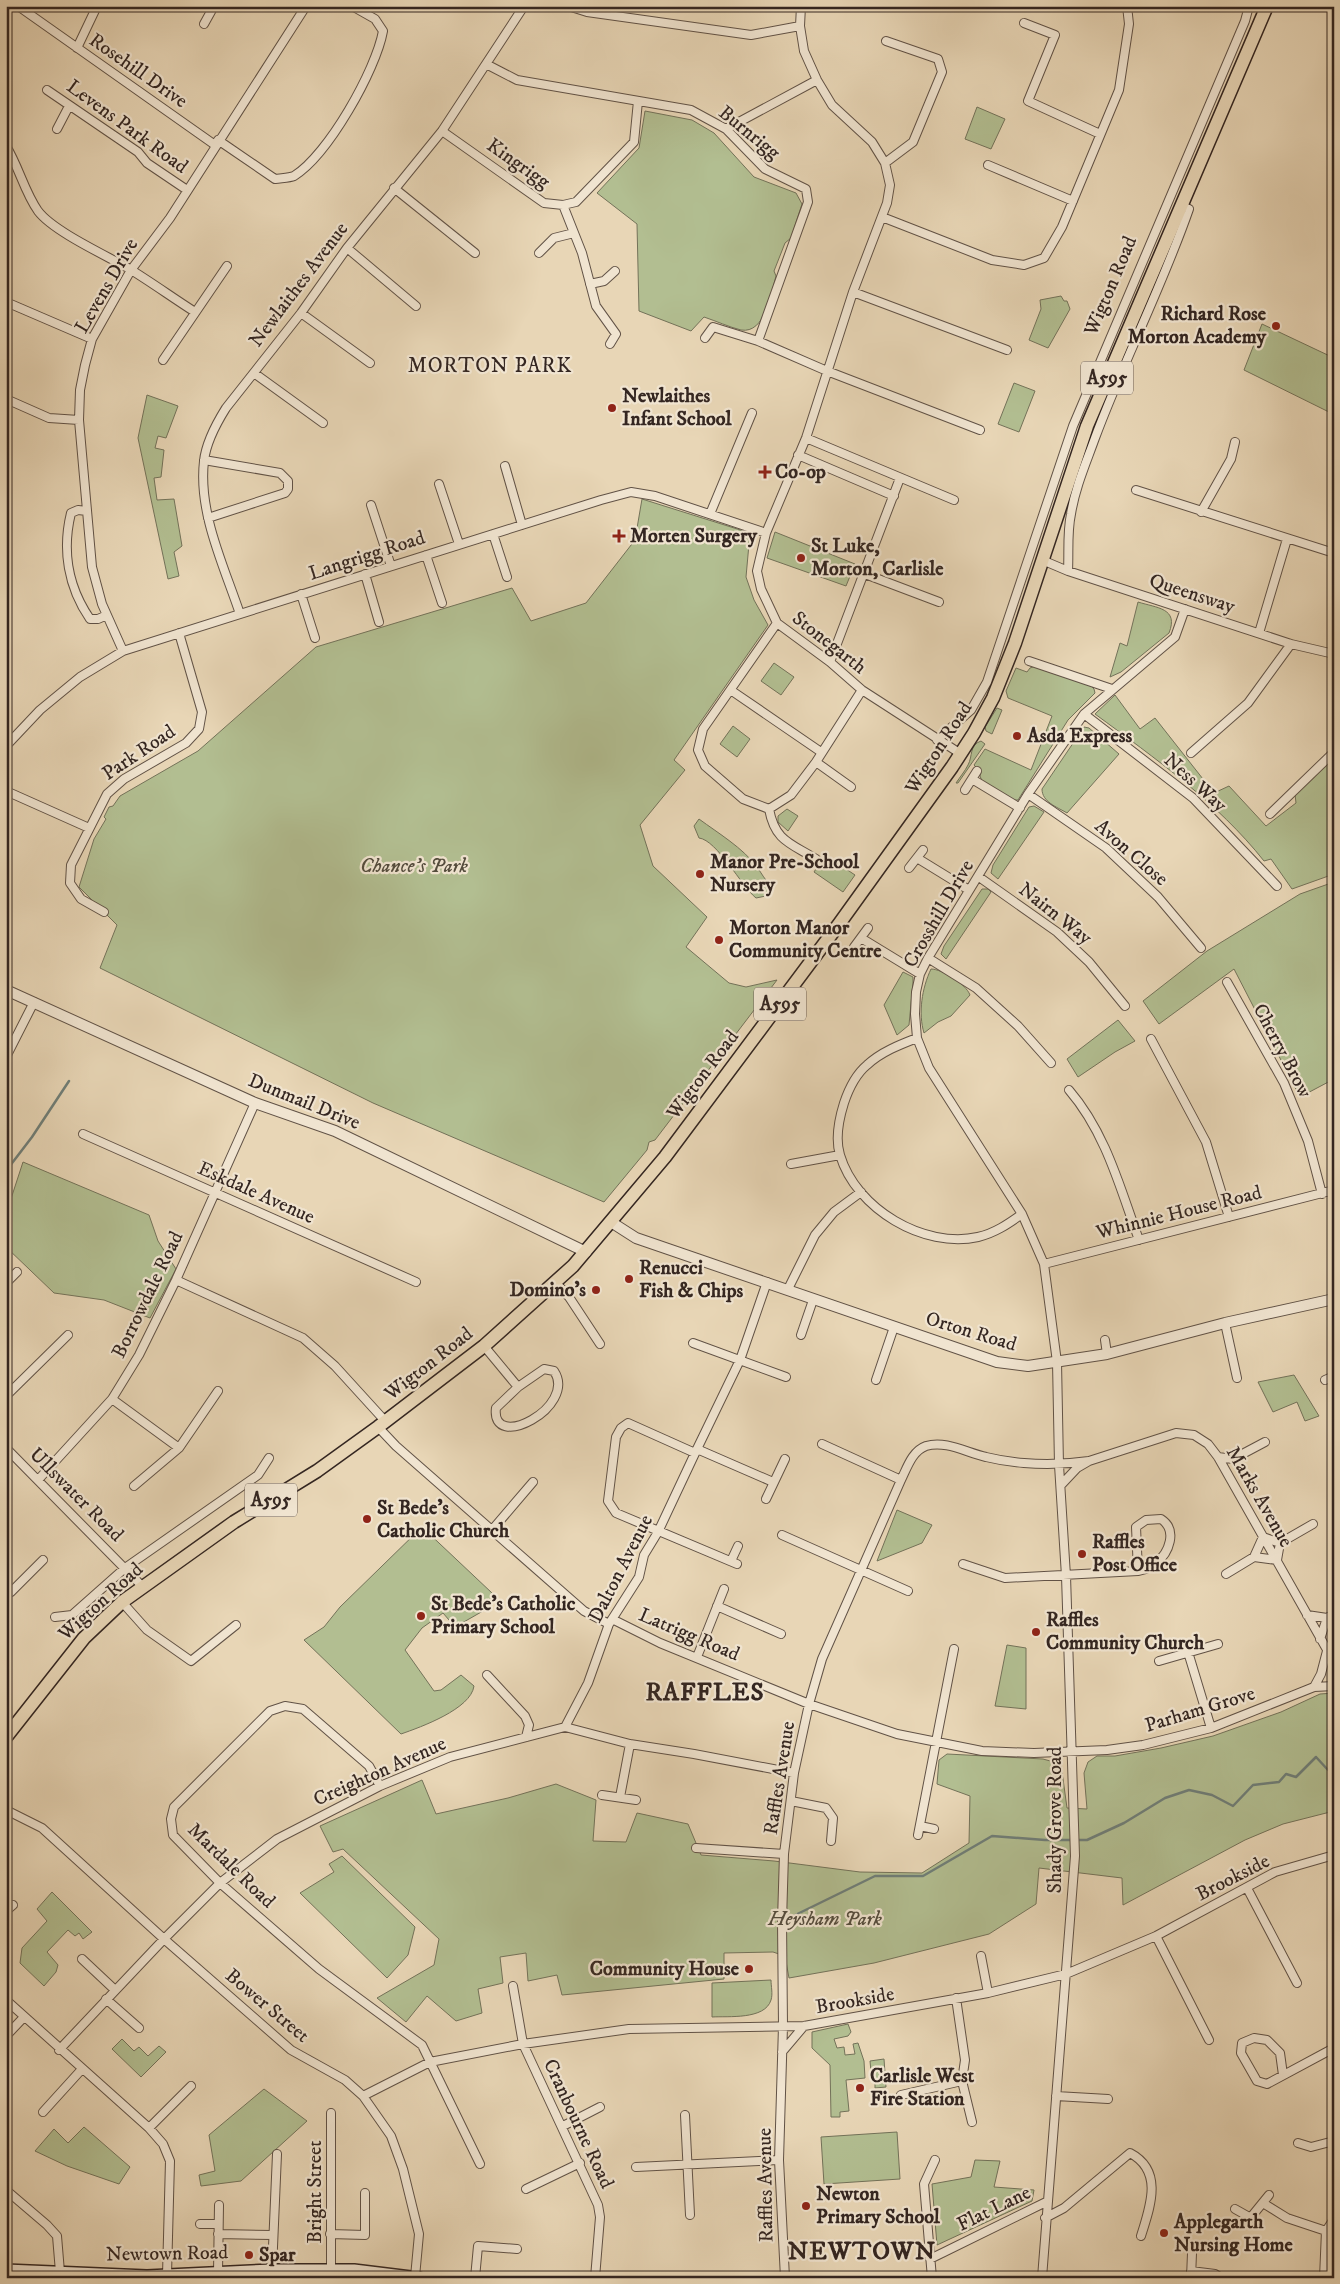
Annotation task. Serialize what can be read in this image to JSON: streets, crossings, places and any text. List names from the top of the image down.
{
  "streets": {
    "main road": ["Wigton Road", "A595", "Newtown Road"],
    "street": [
      "Rosehill Drive",
      "Levens Park Road",
      "Burnrigg",
      "Kingrigg",
      "Newlaithes Avenue",
      "Levens Drive",
      "Langrigg Road",
      "Queensway",
      "Stonegarth",
      "Park Road",
      "Ness Way",
      "Avon Close",
      "Crosshill Drive",
      "Nairn Way",
      "Cherry Brow",
      "Dunmail Drive",
      "Eskdale Avenue",
      "Whinnie House Road",
      "Borrowdale Road",
      "Orton Road",
      "Ullswater Road",
      "Marks Avenue",
      "Dalton Avenue",
      "Latrigg Road",
      "Parham Grove",
      "Creighton Avenue",
      "Raffles Avenue",
      "Shady Grove Road",
      "Mardale Road",
      "Brookside",
      "Bower Street",
      "Cranbourne Road",
      "Bright Street",
      "Flat Lane"
    ]
  },
  "crossings": [
    ["Rosehill Drive", "Levens Drive"],
    ["Levens Park Road", "Levens Drive"],
    ["Burnrigg", "Kingrigg"],
    ["Burnrigg", "Newlaithes Avenue"],
    ["Kingrigg", "Newlaithes Avenue"],
    ["Newlaithes Avenue", "Langrigg Road"],
    ["Levens Drive", "Langrigg Road"],
    ["Wigton Road", "Queensway"],
    ["Wigton Road", "Stonegarth"],
    ["Wigton Road", "Dunmail Drive"],
    ["Wigton Road", "Orton Road"],
    ["Wigton Road", "Ullswater Road"],
    ["Wigton Road", "Latrigg Road"],
    ["Langrigg Road", "Stonegarth"],
    ["Langrigg Road", "Park Road"],
    ["Queensway", "Crosshill Drive"],
    ["Ness Way", "Crosshill Drive"],
    ["Avon Close", "Crosshill Drive"],
    ["Crosshill Drive", "Nairn Way"],
    ["Crosshill Drive", "Whinnie House Road"],
    ["Crosshill Drive", "Orton Road"],
    ["Crosshill Drive", "Shady Grove Road"],
    ["Cherry Brow", "Whinnie House Road"],
    ["Dunmail Drive", "Borrowdale Road"],
    ["Eskdale Avenue", "Borrowdale Road"],
    ["Borrowdale Road", "Ullswater Road"],
    ["Borrowdale Road", "Latrigg Road"],
    ["Orton Road", "Dalton Avenue"],
    ["Orton Road", "Shady Grove Road"],
    ["Marks Avenue", "Raffles Avenue"],
    ["Marks Avenue", "Shady Grove Road"],
    ["Dalton Avenue", "Latrigg Road"],
    ["Dalton Avenue", "Creighton Avenue"],
    ["Latrigg Road", "Parham Grove"],
    ["Latrigg Road", "Raffles Avenue"],
    ["Parham Grove", "Shady Grove Road"],
    ["Creighton Avenue", "Raffles Avenue"],
    ["Creighton Avenue", "Mardale Road"],
    ["Creighton Avenue", "Bower Street"],
    ["Raffles Avenue", "Shady Grove Road"],
    ["Raffles Avenue", "Brookside"],
    ["Shady Grove Road", "Brookside"],
    ["Shady Grove Road", "Flat Lane"],
    ["Mardale Road", "Brookside"],
    ["Brookside", "Bower Street"],
    ["Brookside", "Cranbourne Road"],
    ["Bower Street", "Newtown Road"],
    ["Bright Street", "Newtown Road"]
  ],
  "districts": ["MORTON PARK", "RAFFLES", "NEWTOWN"],
  "parks": ["Chance's Park", "Heysham Park"],
  "places": {
    "other": [
      "Richard Rose Morton Academy",
      "Newlaithes Infant School",
      "St Luke, Morton, Carlisle",
      "Asda Express",
      "Manor Pre-School Nursery",
      "Morton Manor Community Centre",
      "Renucci Fish & Chips",
      "Domino's",
      "St Bede's Catholic Church",
      "Raffles Post Office",
      "St Bede's Catholic Primary School",
      "Raffles Community Church",
      "Community House",
      "Carlisle West Fire Station",
      "Newton Primary School",
      "Applegarth Nursing Home",
      "Spar"
    ],
    "health": ["Co-op", "Morten Surgery"]
  }
}
